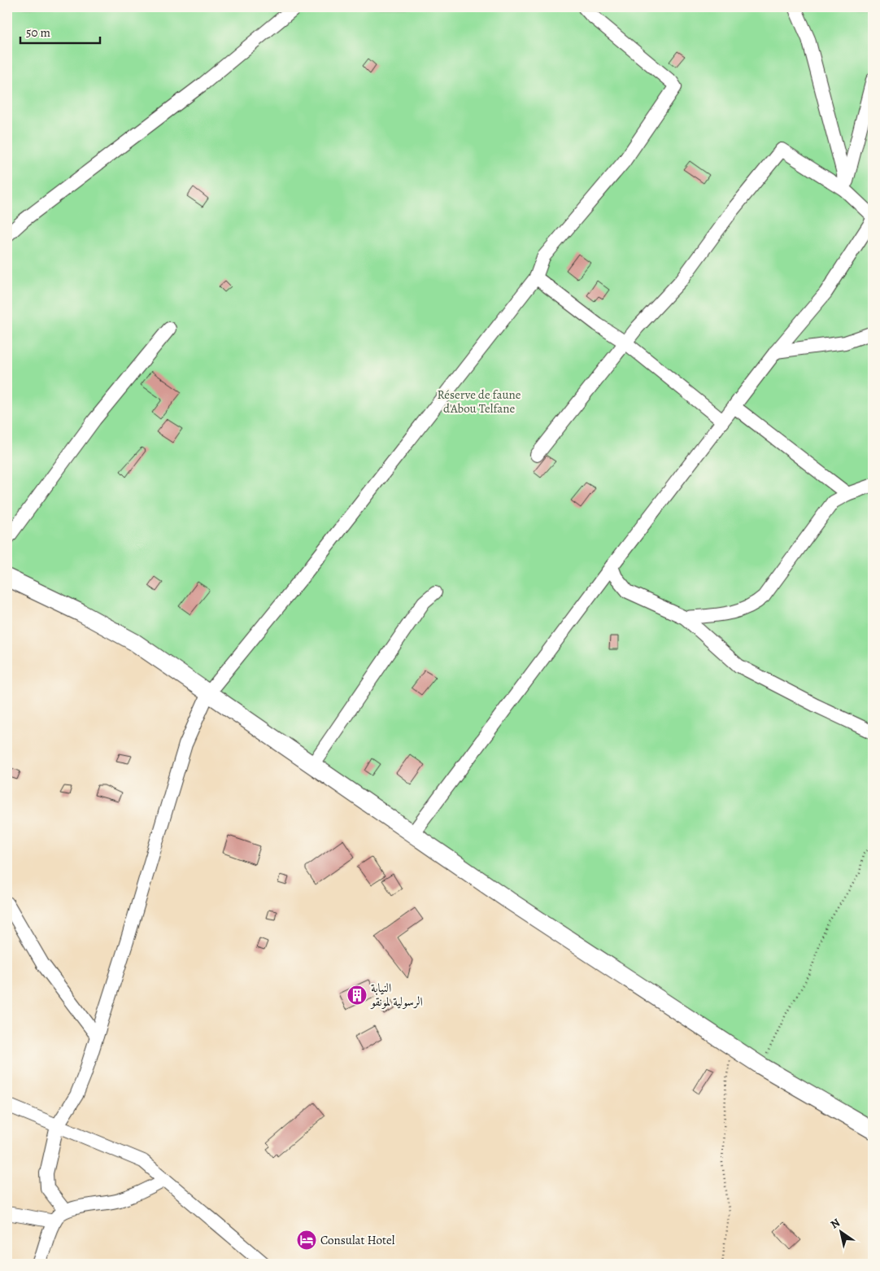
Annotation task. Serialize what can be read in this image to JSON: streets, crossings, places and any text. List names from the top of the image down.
{
  "parks": ["Réserve de faune d'Abou Telfane"],
  "places": {
    "building": ["النيابة الرسولية لمونقو"],
    "hotel": ["Consulat Hotel"]
  },
  "scale_bar": "50 m",
  "north": "top left"
}
